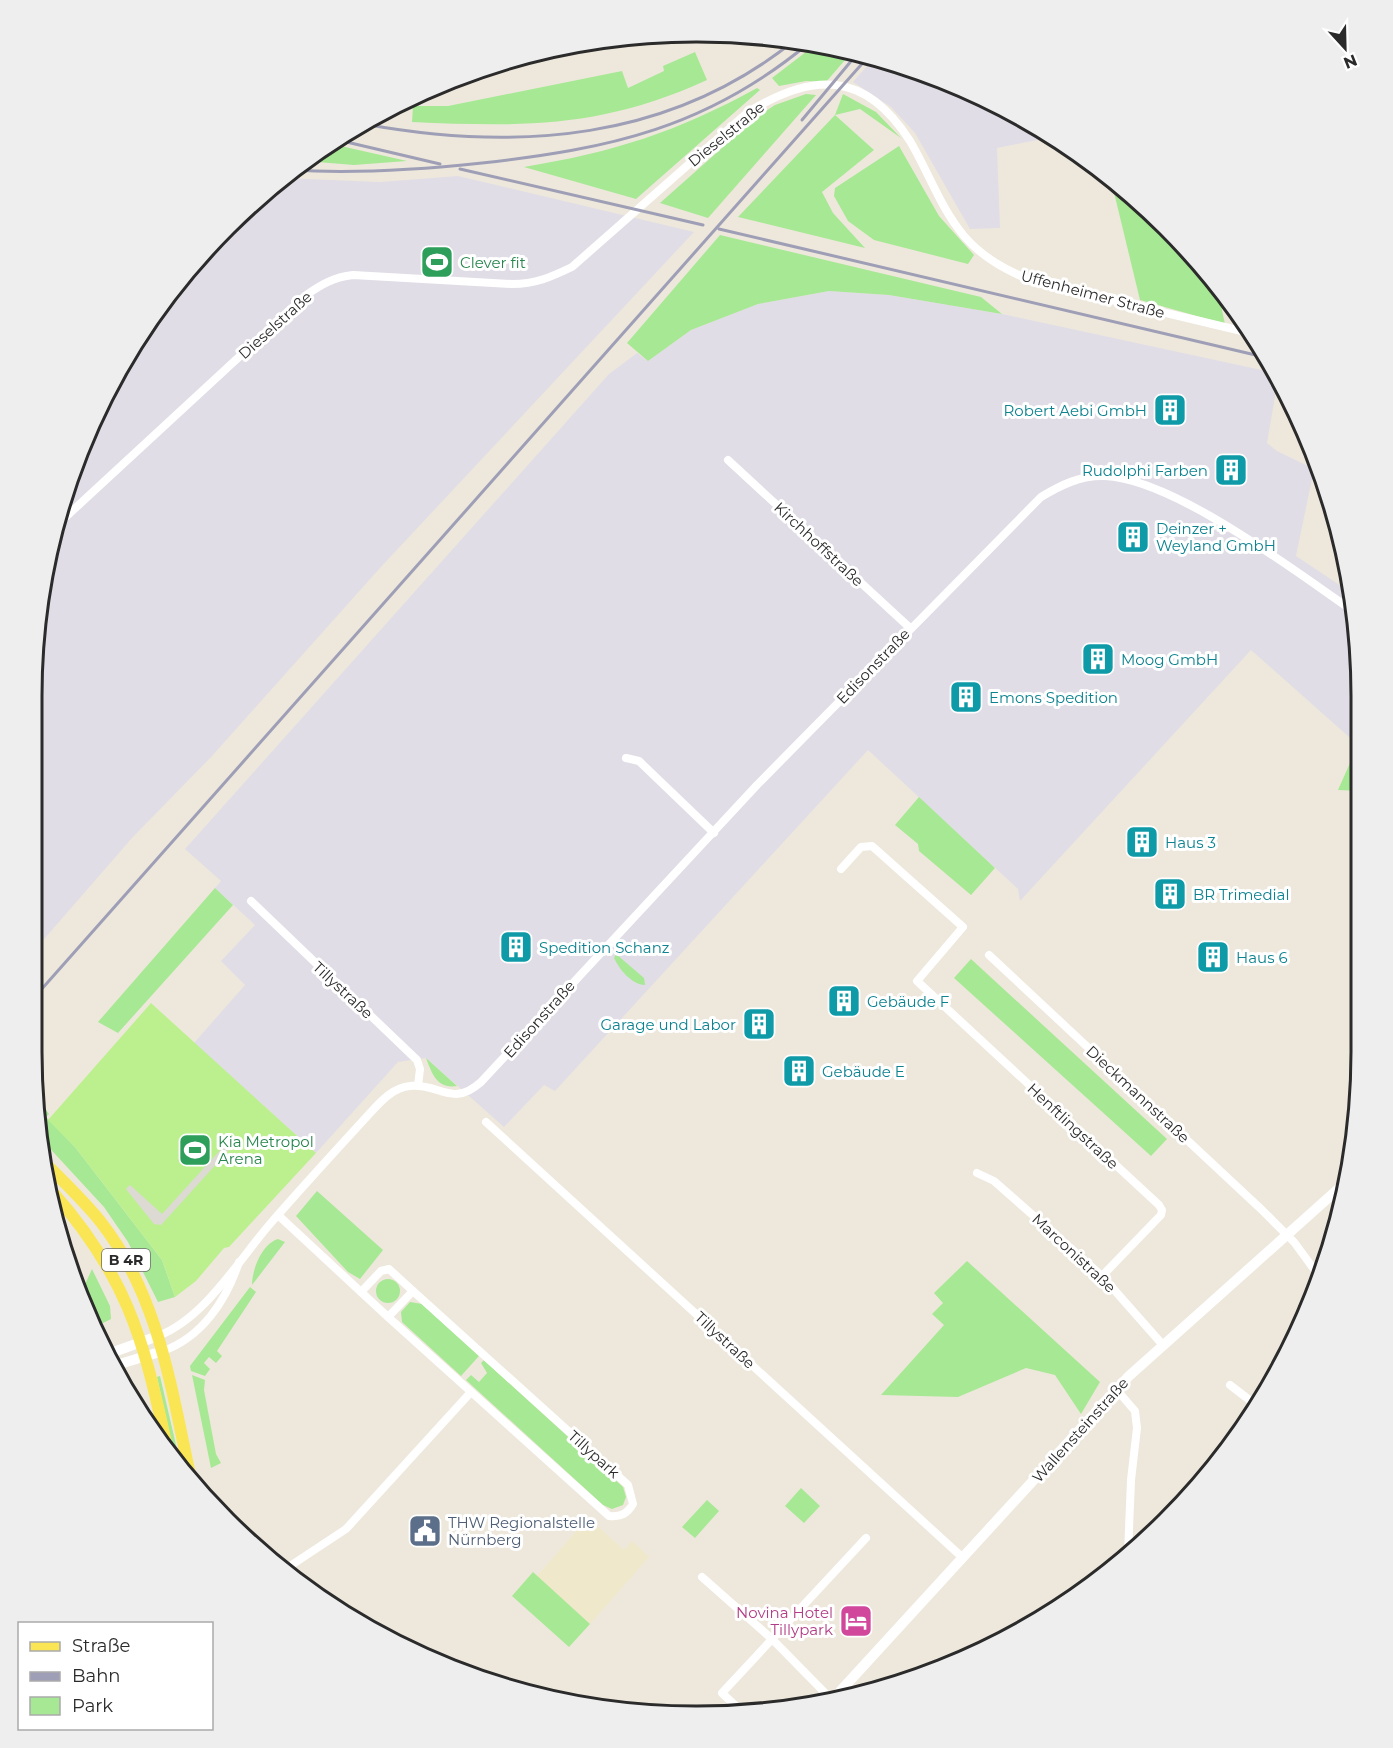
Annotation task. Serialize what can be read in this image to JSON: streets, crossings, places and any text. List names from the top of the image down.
{
  "streets": {
    "main road": ["B 4R"],
    "street": [
      "Dieselstraße",
      "Uffenheimer Straße",
      "Kirchhoffstraße",
      "Edisonstraße",
      "Tillystraße",
      "Dieckmannstraße",
      "Henftlingstraße",
      "Marconistraße",
      "Wallensteinstraße",
      "Tillypark"
    ]
  },
  "crossings": [
    ["Dieselstraße", "Uffenheimer Straße"],
    ["Kirchhoffstraße", "Edisonstraße"],
    ["Edisonstraße", "Tillystraße"],
    ["Tillystraße", "Wallensteinstraße"],
    ["Dieckmannstraße", "Wallensteinstraße"],
    ["Henftlingstraße", "Marconistraße"],
    ["Marconistraße", "Wallensteinstraße"]
  ],
  "places": {
    "sports": ["Clever fit", "Kia Metropol Arena"],
    "building": [
      "Robert Aebi GmbH",
      "Rudolphi Farben",
      "Deinzer + Weyland GmbH",
      "Moog GmbH",
      "Emons Spedition",
      "Haus 3",
      "BR Trimedial",
      "Spedition Schanz",
      "Haus 6",
      "Gebäude F",
      "Garage und Labor",
      "Gebäude E"
    ],
    "public building": ["THW Regionalstelle Nürnberg"],
    "hotel": ["Novina Hotel Tillypark"]
  },
  "legend": ["Straße", "Bahn", "Park"],
  "north": "bottom"
}
